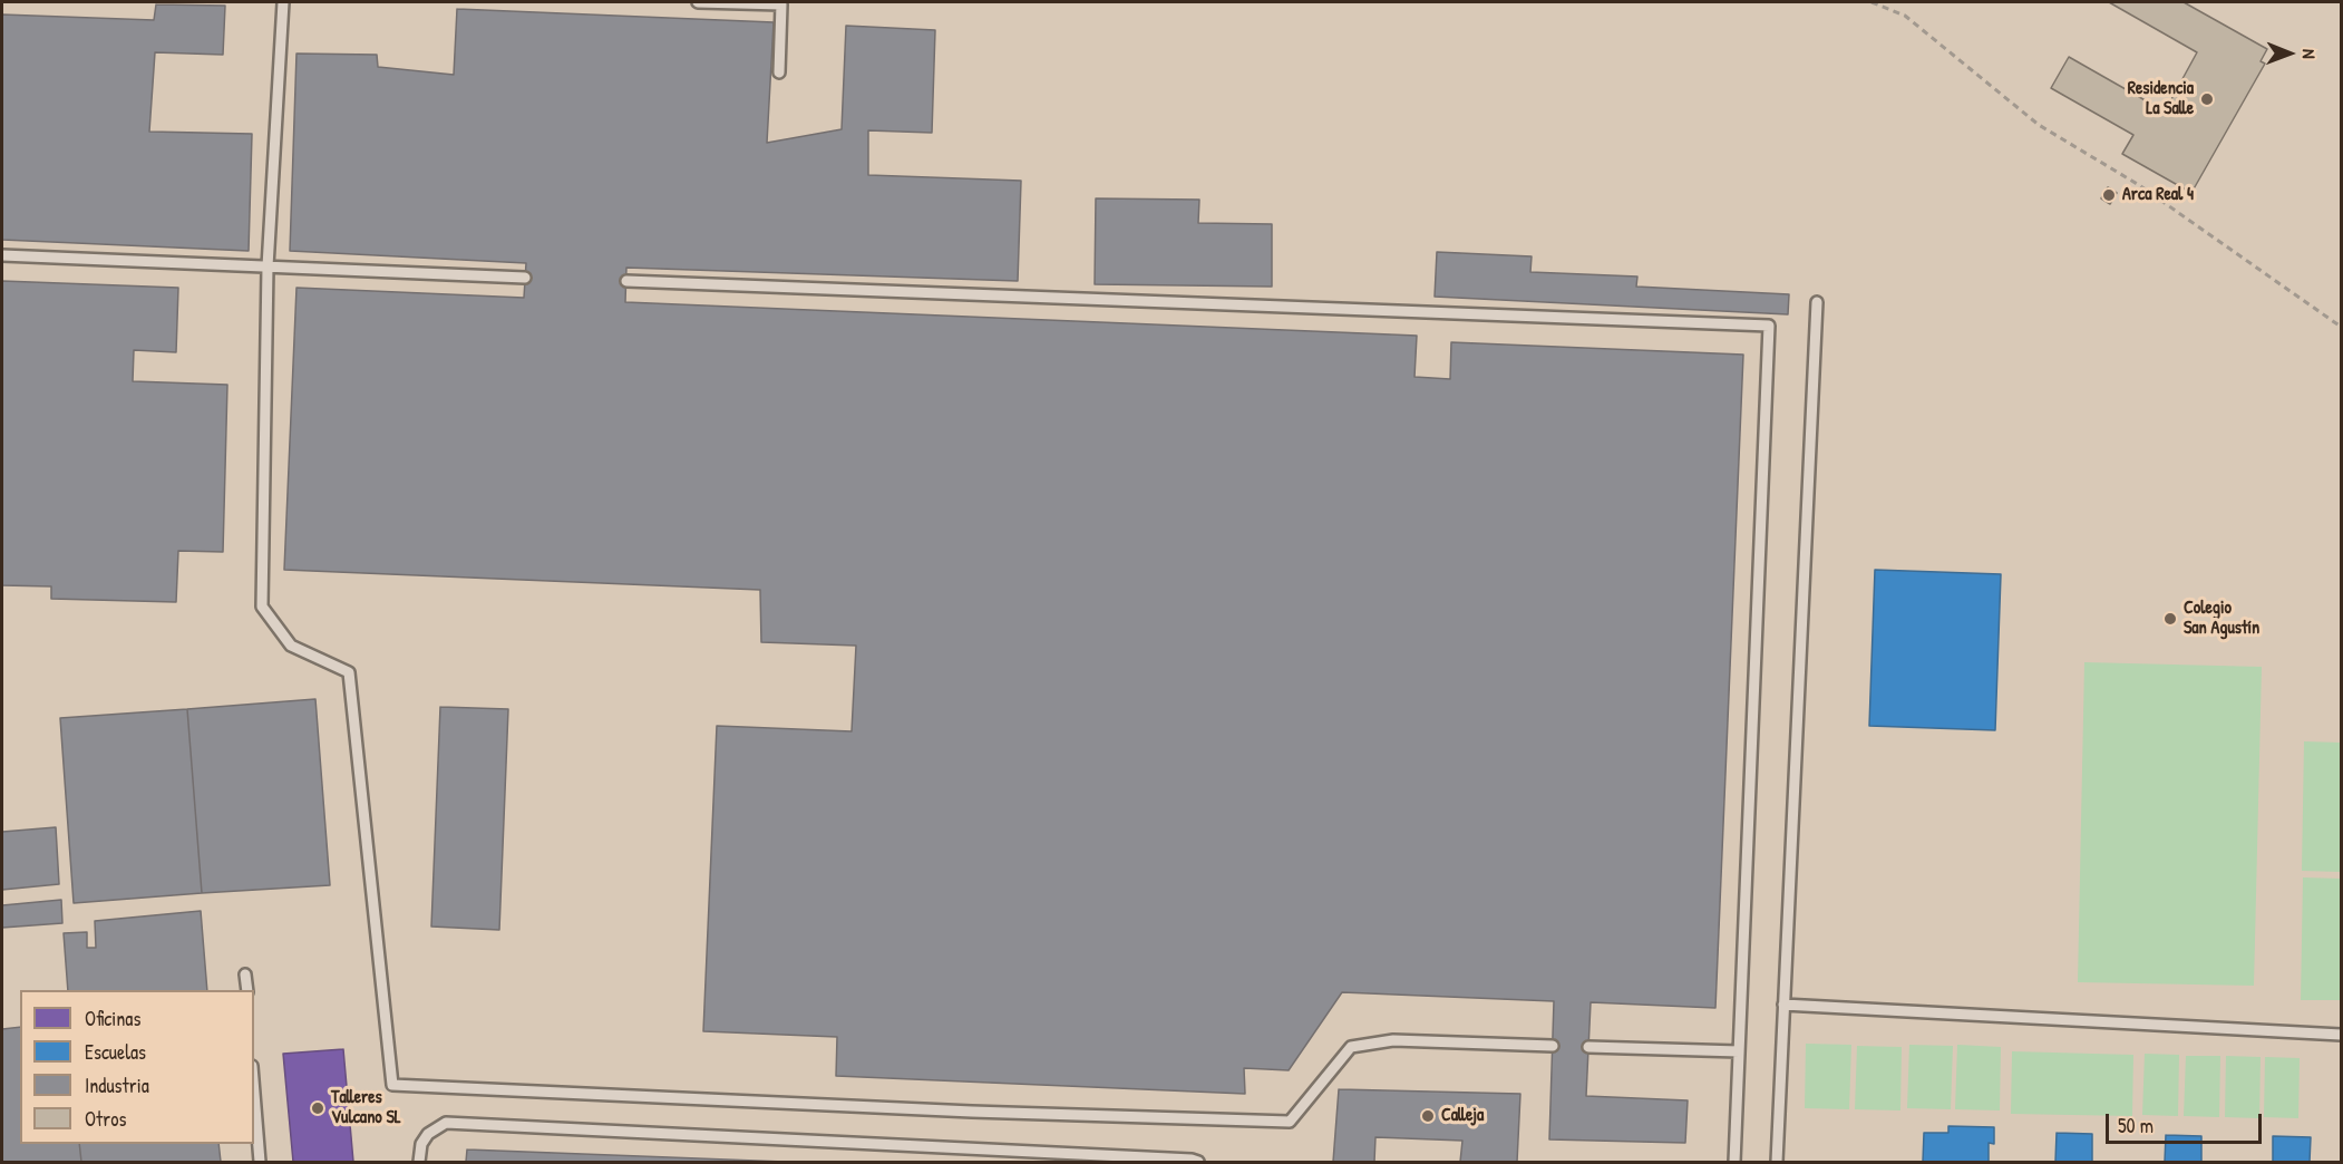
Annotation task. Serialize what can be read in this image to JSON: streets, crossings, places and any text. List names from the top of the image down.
{
  "places": [
    "Residencia La Salle",
    "Arca Real 4",
    "Colegio San Agustín",
    "Talleres Vulcano SL",
    "Calleja"
  ],
  "legend": [
    "Oficinas",
    "Escuelas",
    "Industria",
    "Otros"
  ],
  "scale_bar": "50 m",
  "north": "right"
}
